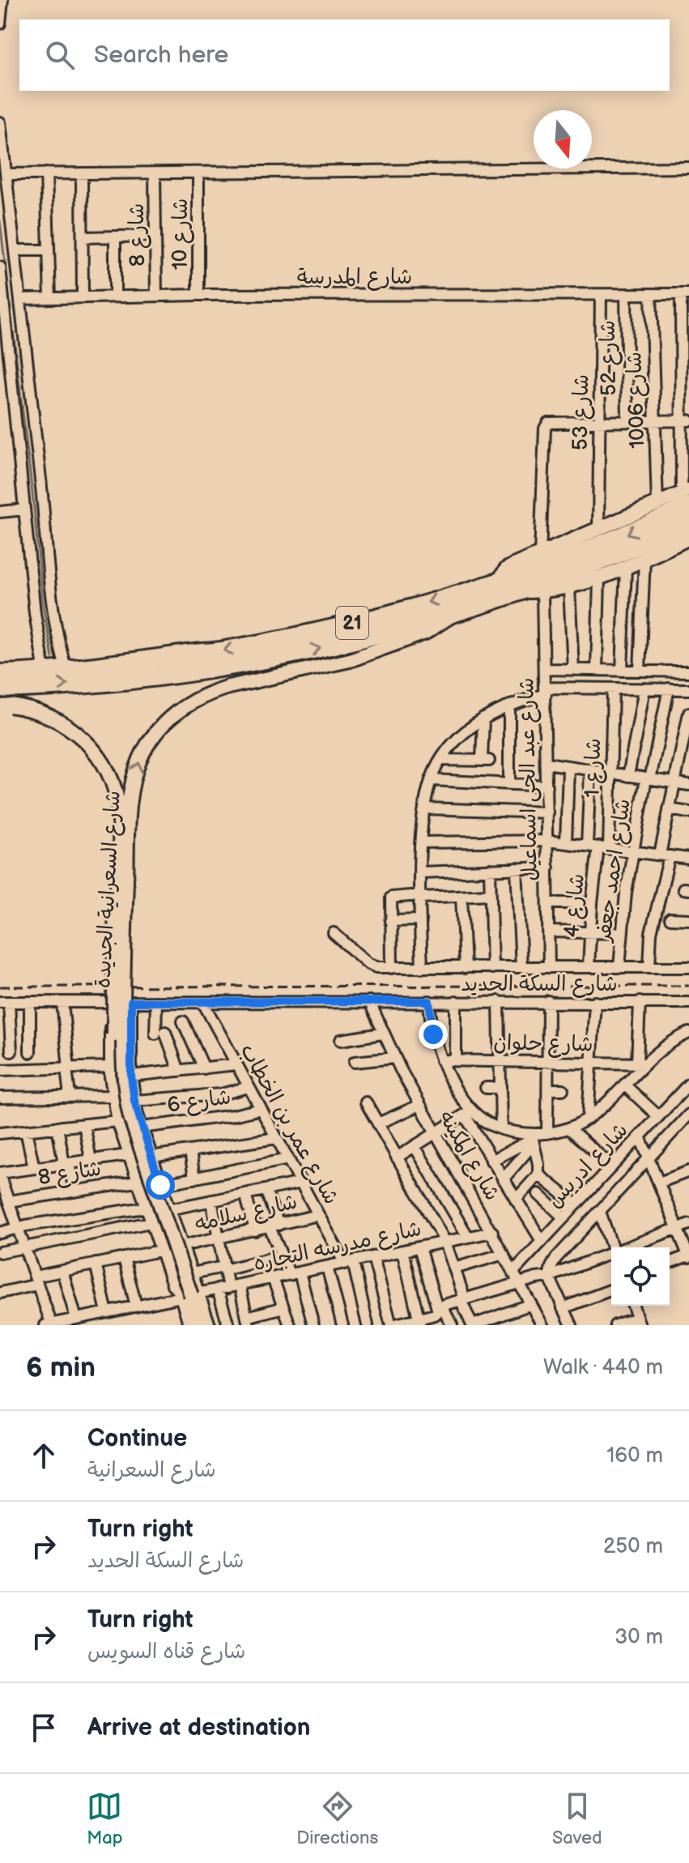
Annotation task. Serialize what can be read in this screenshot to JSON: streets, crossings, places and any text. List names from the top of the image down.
{
  "streets": {
    "highway": ["21"],
    "street": [
      "شارع 10",
      "شارع 8",
      "شارع المدرسة",
      "شارع 52",
      "شارع 1006",
      "شارع 53",
      "شارع 1",
      "شارع عبد الحى اسماعيل",
      "شارع احمد جعفر",
      "شارع السعرانية الجديدة",
      "شارع 4",
      "شارع السكة الحديد",
      "شارع حلوان",
      "شارع 6",
      "شارع عمر بن الخطاب",
      "شارع المكينه",
      "شارع ادريس",
      "شارع سلامه",
      "شارع مدرسه التجاره"
    ]
  },
  "crossings": [
    ["شارع 10", "شارع المدرسة"],
    ["شارع 8", "شارع المدرسة"],
    ["شارع المدرسة", "شارع 52"],
    ["شارع المدرسة", "شارع 1006"],
    ["شارع المدرسة", "شارع 53"],
    ["21", "شارع السعرانية الجديدة"],
    ["شارع 1", "شارع 4"],
    ["شارع عبد الحى اسماعيل", "شارع السكة الحديد"],
    ["شارع احمد جعفر", "شارع السكة الحديد"],
    ["شارع السعرانية الجديدة", "شارع مدرسه التجاره"],
    ["شارع 4", "شارع السكة الحديد"],
    ["شارع السكة الحديد", "شارع عمر بن الخطاب"],
    ["شارع السكة الحديد", "شارع المكينه"],
    ["شارع 6", "شارع عمر بن الخطاب"],
    ["شارع عمر بن الخطاب", "شارع سلامه"],
    ["شارع عمر بن الخطاب", "شارع مدرسه التجاره"],
    ["شارع المكينه", "شارع ادريس"],
    ["شارع المكينه", "شارع مدرسه التجاره"]
  ],
  "north": "bottom",
  "page": {
    "search": "Search here",
    "heading": ["6 min", "Walk · 440 m"],
    "list": [
      ["Continue", "شارع السعرانية", "160 m"],
      ["Turn right", "شارع السكة الحديد", "250 m"],
      ["Turn right", "شارع قناه السويس", "30 m"],
      "Arrive at destination"
    ],
    "nav": ["Map", "Directions", "Saved"]
  }
}
